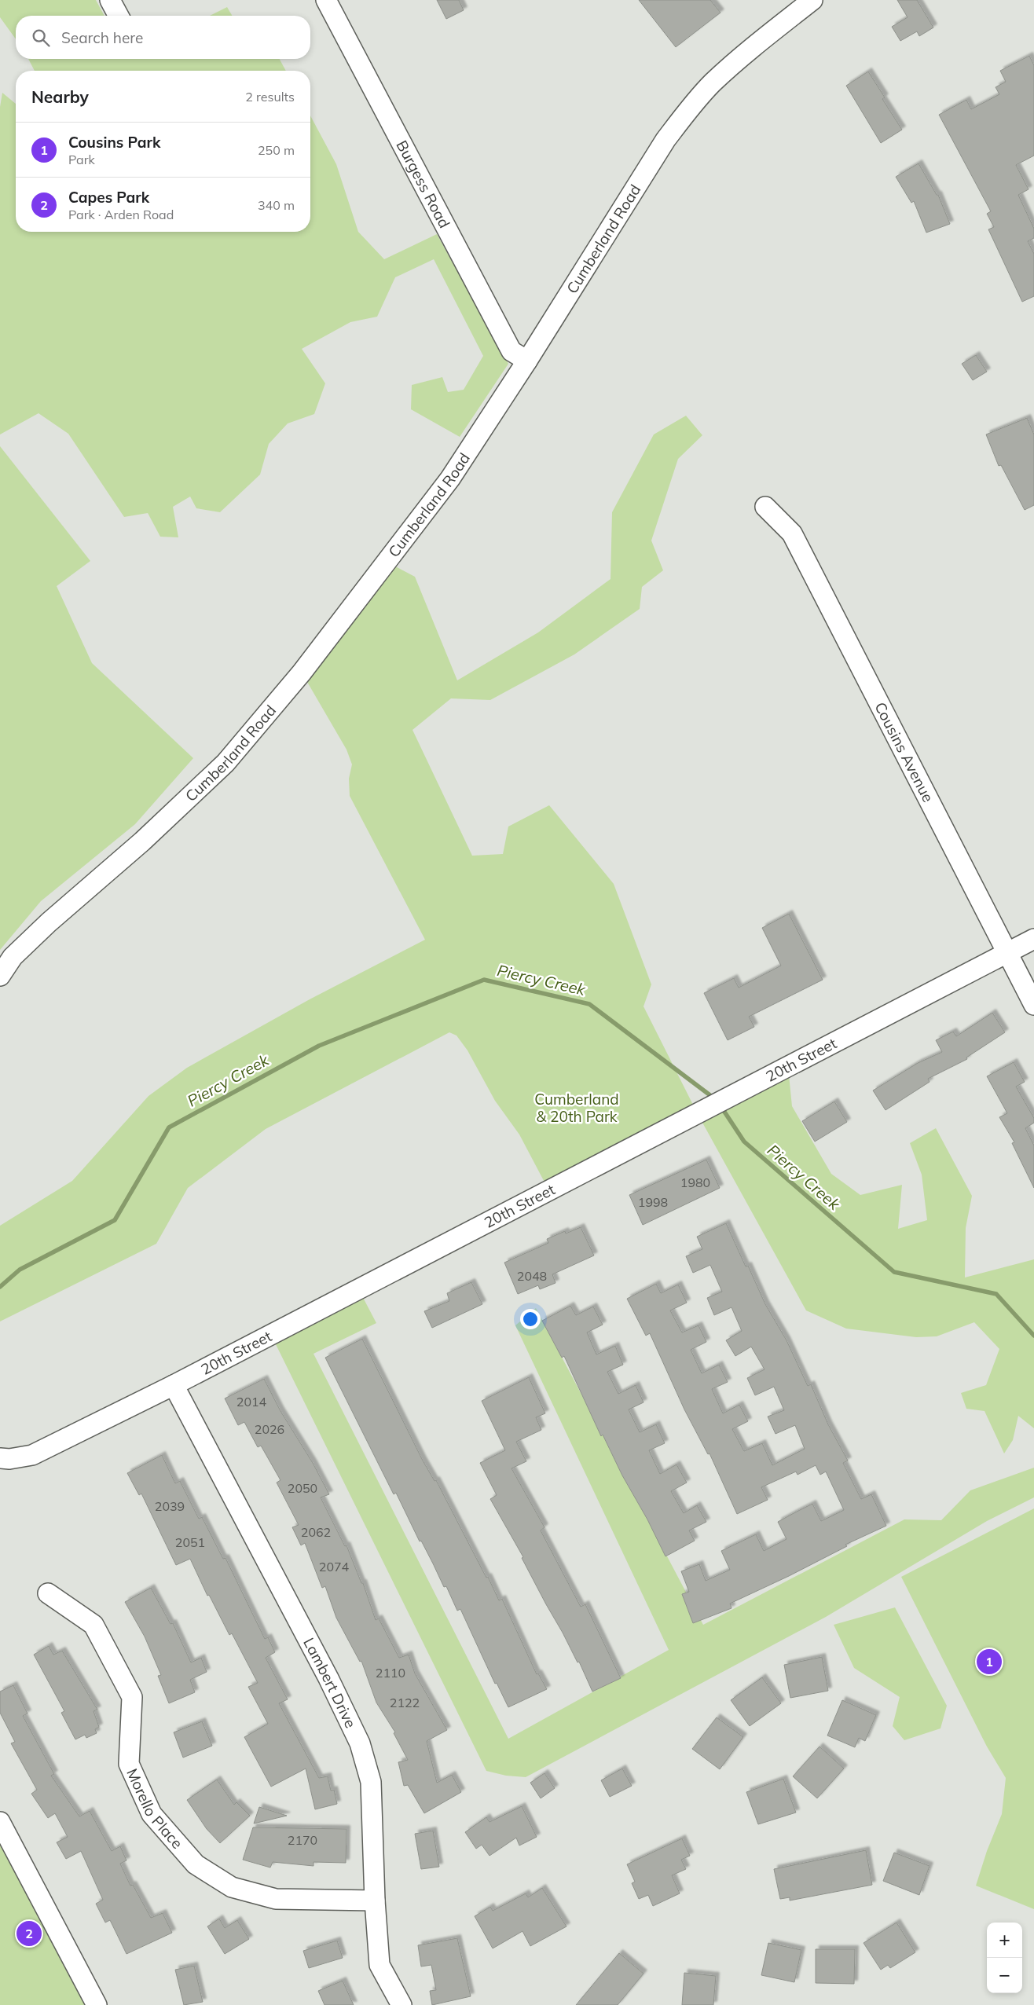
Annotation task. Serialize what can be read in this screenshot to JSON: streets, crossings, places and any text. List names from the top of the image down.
{
  "streets": {
    "street": [
      "Burgess Road",
      "Cumberland Road",
      "Cousins Avenue",
      "20th Street",
      "Lambert Drive",
      "Morello Place"
    ]
  },
  "crossings": [
    ["Burgess Road", "Cumberland Road"],
    ["Cousins Avenue", "20th Street"],
    ["20th Street", "Lambert Drive"],
    ["Lambert Drive", "Morello Place"]
  ],
  "water": ["Piercy Creek"],
  "parks": ["Cumberland & 20th Park"],
  "house_numbers": [
    "1980",
    "1998",
    "2048",
    "2014",
    "2026",
    "2050",
    "2039",
    "2062",
    "2051",
    "2074",
    "2110",
    "2122",
    "2170"
  ],
  "page": {
    "search": "Search here",
    "heading": ["Nearby", "2 results"],
    "list": [
      {
        "mark": "1",
        "name": "Cousins Park",
        "note": "Park",
        "value": "250 m"
      },
      {
        "mark": "2",
        "name": "Capes Park",
        "note": "Park · Arden Road",
        "value": "340 m"
      }
    ],
    "pins": ["1", "2"],
    "map_buttons": ["+", "−"]
  }
}
